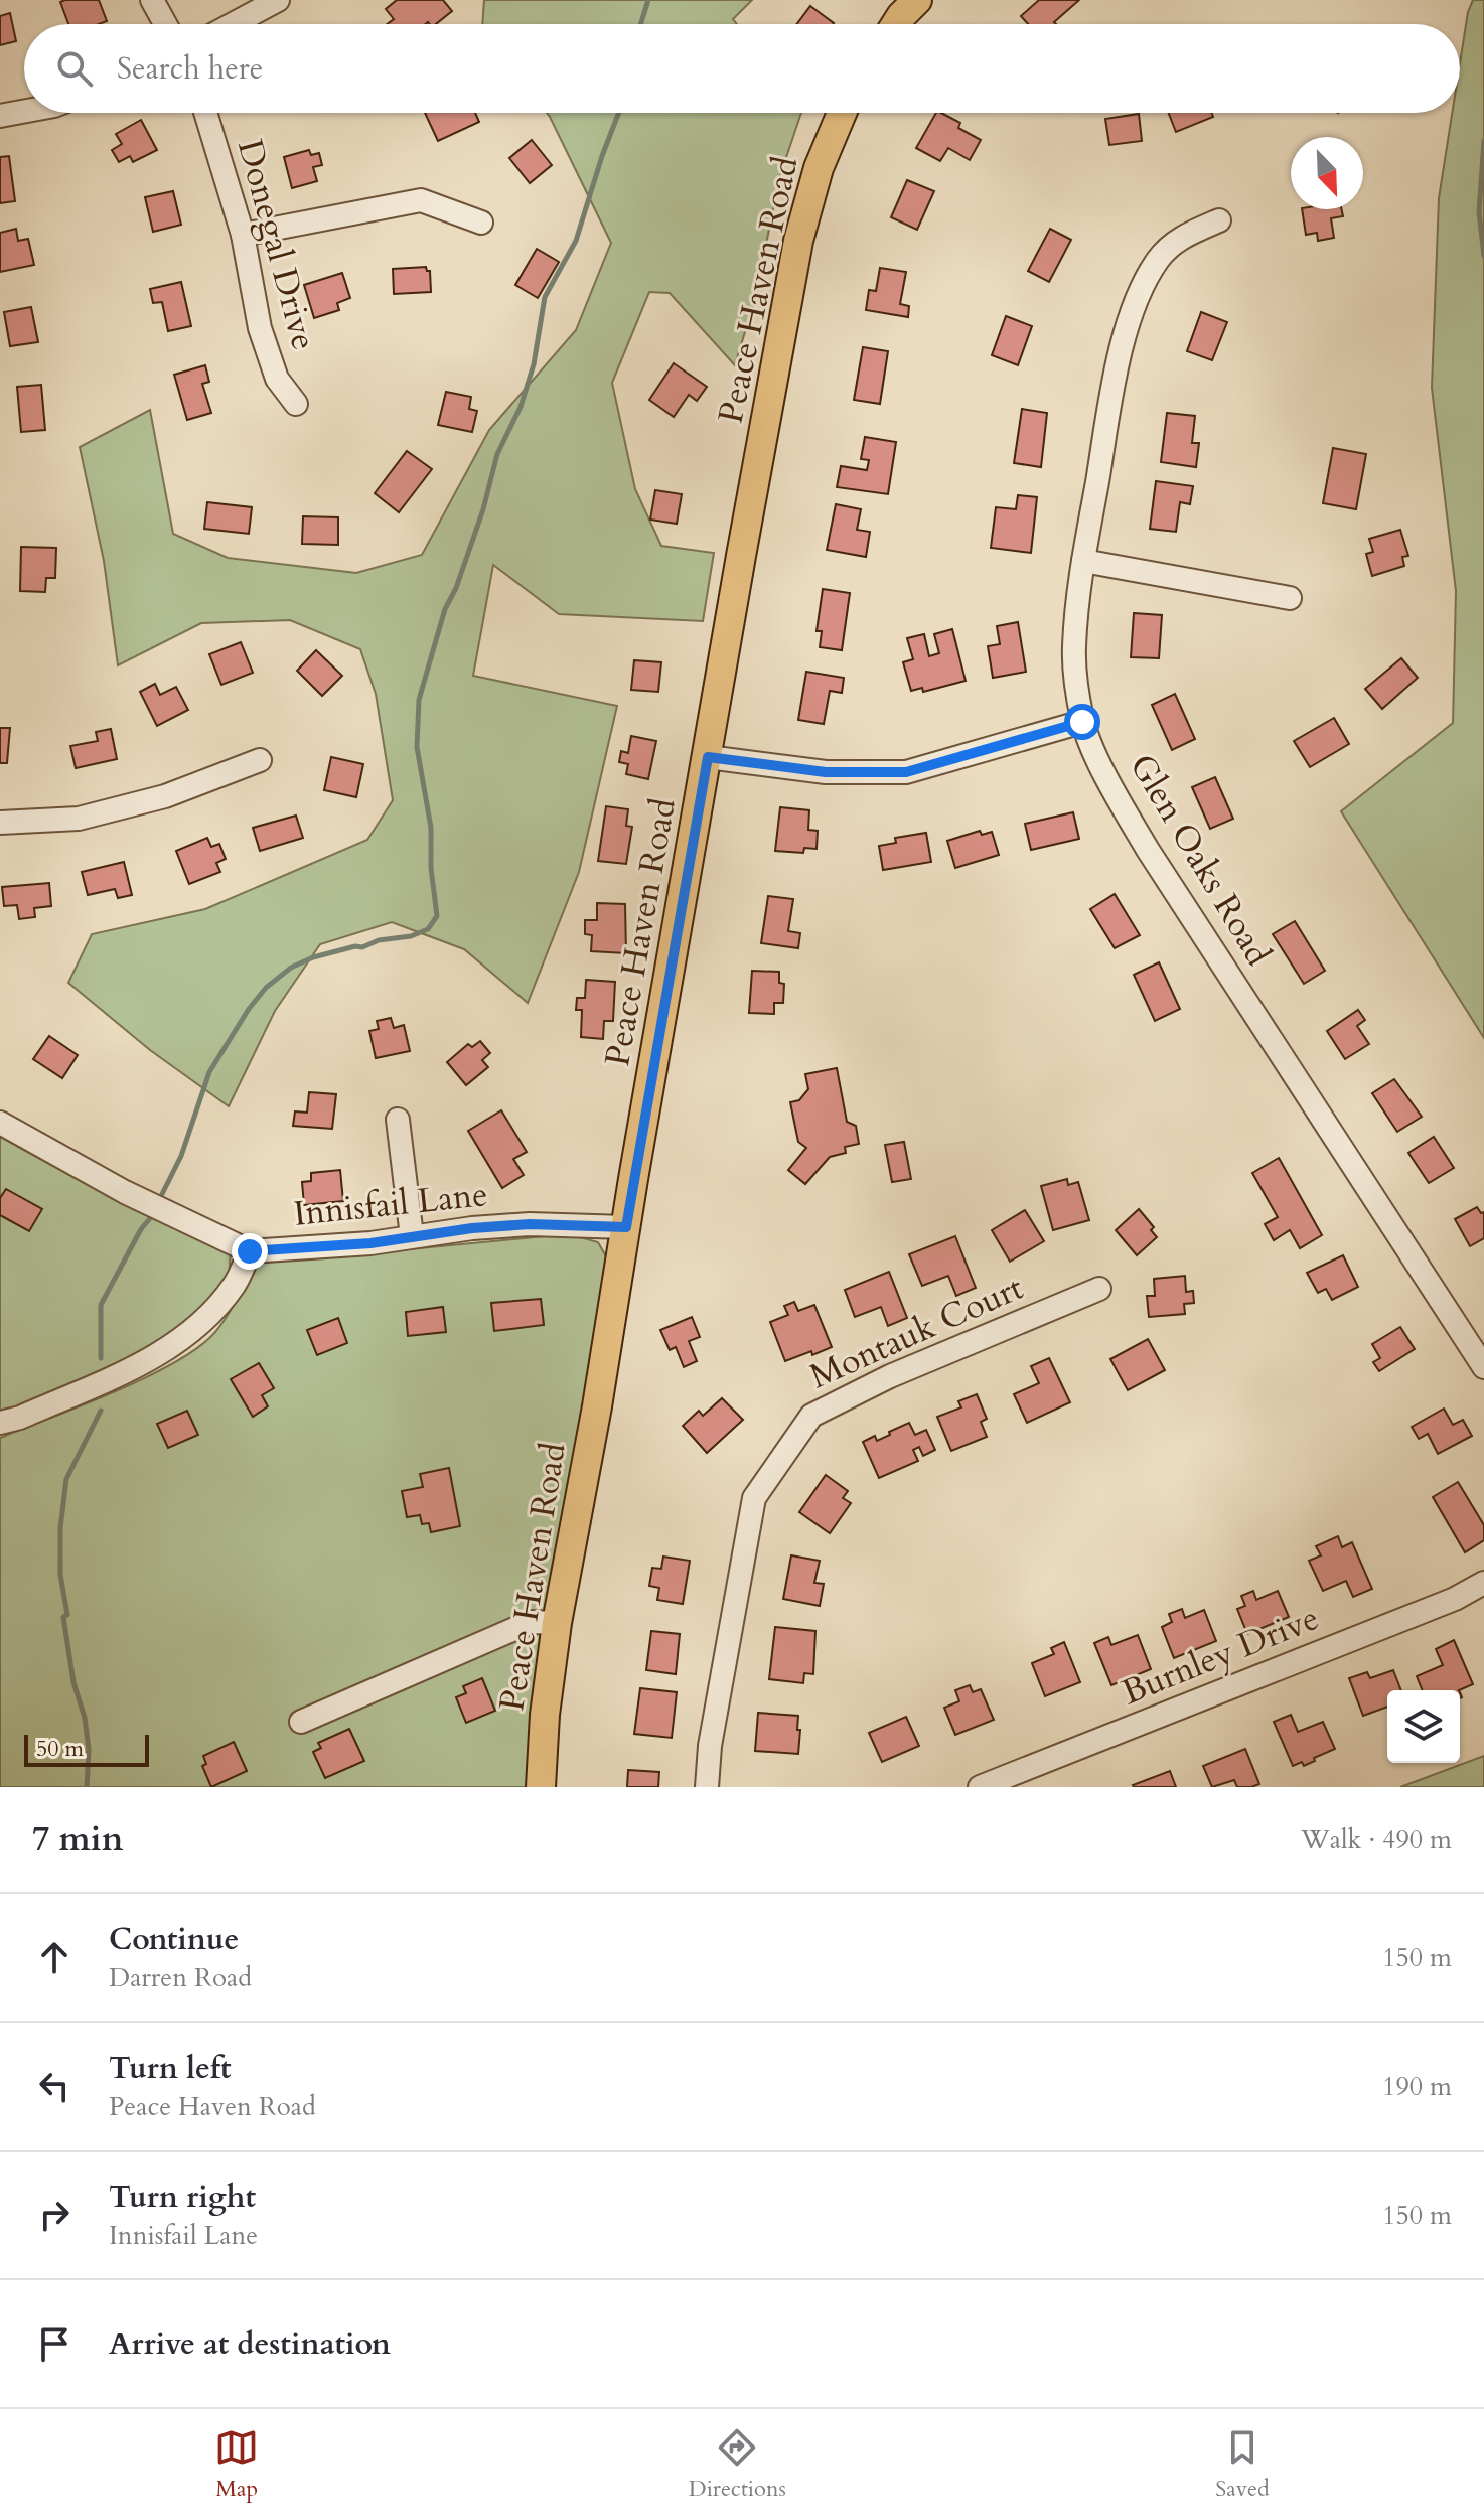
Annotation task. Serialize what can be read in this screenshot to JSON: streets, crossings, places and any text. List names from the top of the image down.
{
  "streets": {
    "main road": ["Peace Haven Road"],
    "street": [
      "Donegal Drive",
      "Glen Oaks Road",
      "Innisfail Lane",
      "Montauk Court",
      "Burnley Drive"
    ]
  },
  "crossings": [
    ["Peace Haven Road", "Innisfail Lane"]
  ],
  "scale_bar": "50 m",
  "north": "bottom right",
  "page": {
    "search": "Search here",
    "scale": "50 m",
    "heading": ["7 min", "Walk · 490 m"],
    "list": [
      ["Continue", "Darren Road", "150 m"],
      ["Turn left", "Peace Haven Road", "190 m"],
      ["Turn right", "Innisfail Lane", "150 m"],
      "Arrive at destination"
    ],
    "nav": ["Map", "Directions", "Saved"]
  }
}
